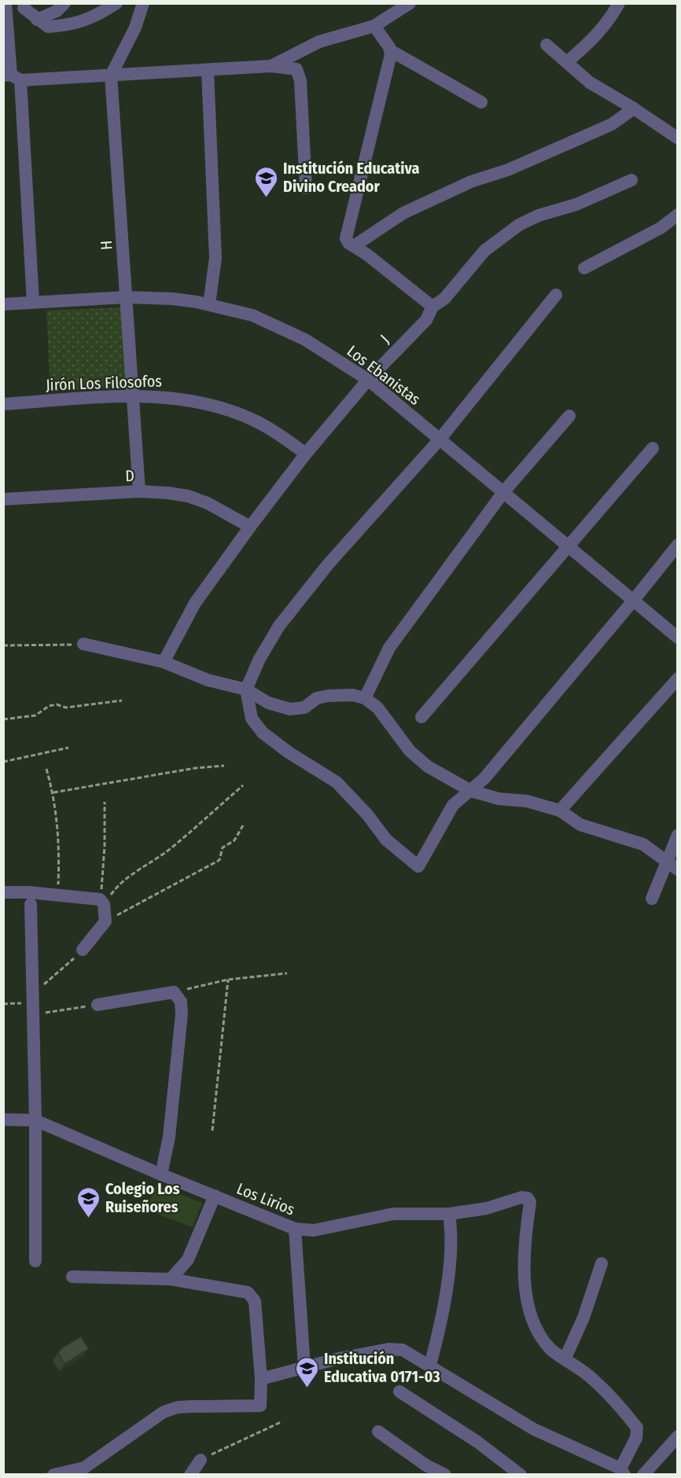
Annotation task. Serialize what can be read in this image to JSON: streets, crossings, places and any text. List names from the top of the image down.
{
  "streets": {
    "street": [
      "H",
      "J",
      "Los Ebanistas",
      "Jirón Los Filosofos",
      "D",
      "Los Lirios"
    ]
  },
  "crossings": [
    ["H", "Los Ebanistas"],
    ["H", "Jirón Los Filosofos"],
    ["H", "D"],
    ["J", "Los Ebanistas"],
    ["J", "Jirón Los Filosofos"],
    ["J", "D"]
  ],
  "places": {
    "school or university": ["Institución Educativa Divino Creador", "Colegio Los Ruiseñores", "Institución Educativa 0171-03"]
  }
}
